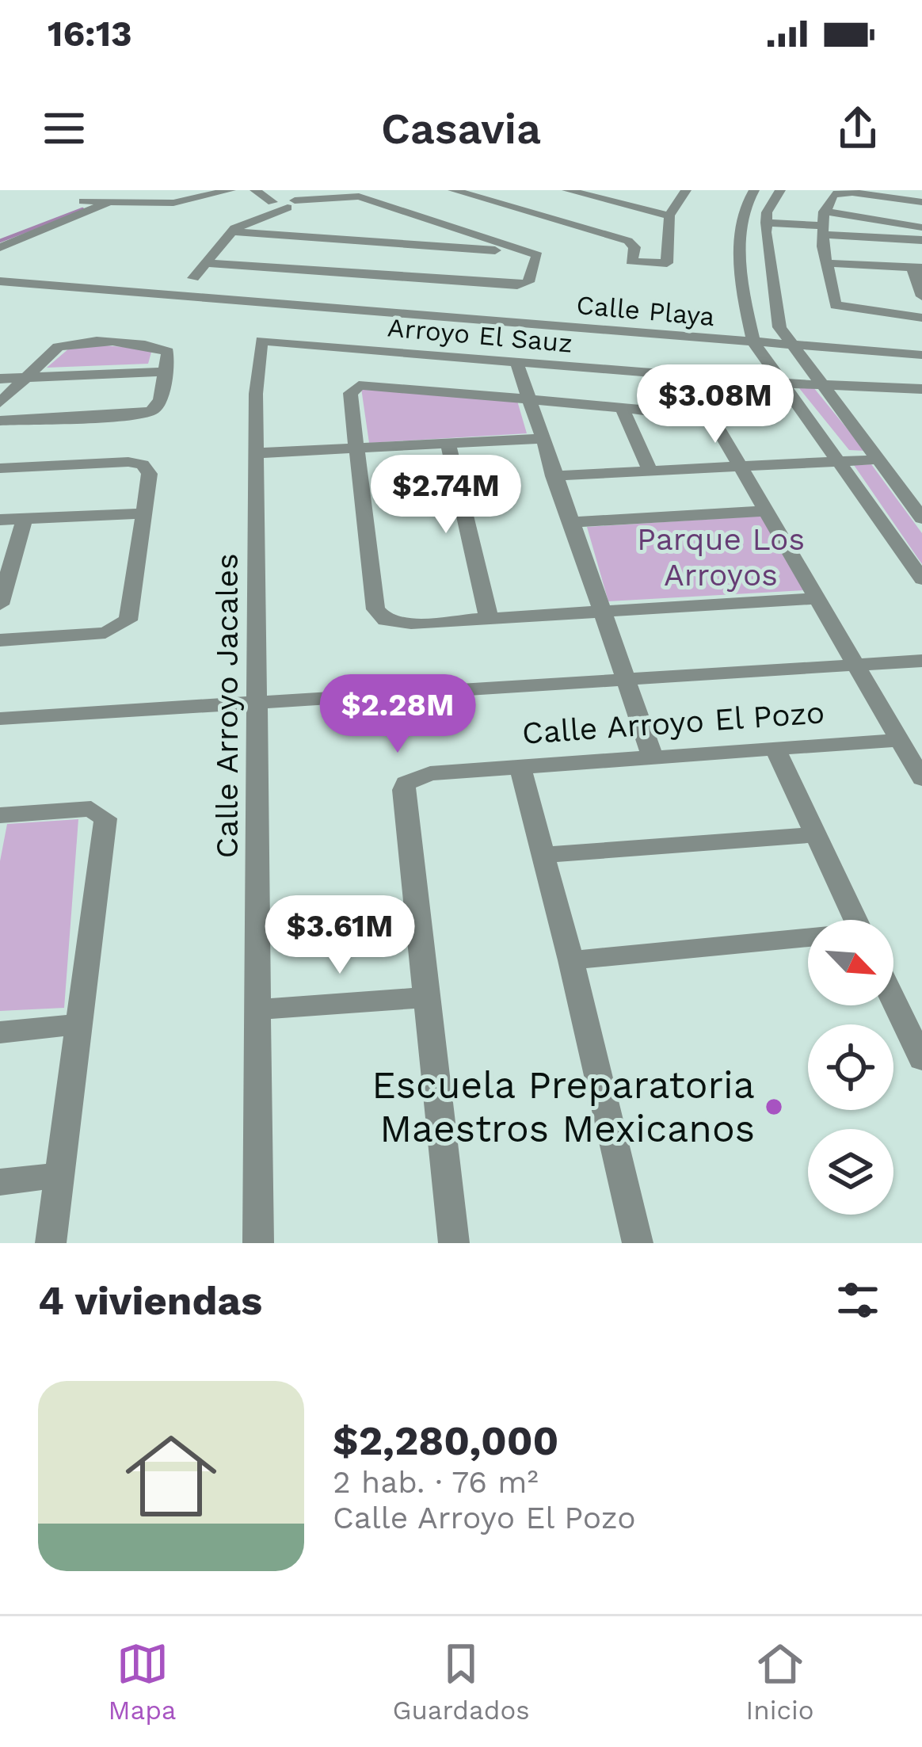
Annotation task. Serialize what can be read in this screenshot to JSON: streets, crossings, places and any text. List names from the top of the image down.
{
  "streets": {
    "street": [
      "Calle Playa",
      "Arroyo El Sauz",
      "Calle Arroyo Jacales",
      "Calle Arroyo El Pozo"
    ]
  },
  "crossings": [
    ["Arroyo El Sauz", "Calle Arroyo Jacales"]
  ],
  "parks": ["Parque Los Arroyos"],
  "places": ["Escuela Preparatoria Maestros Mexicanos"],
  "north": "bottom right",
  "page": {
    "status": "16:13",
    "header": "Casavia",
    "price": [
      "$3.08M",
      "$2.74M",
      "$2.28M",
      "$3.61M"
    ],
    "heading": "4 viviendas",
    "list": [
      {
        "name": "$2,280,000",
        "note": "2 hab. · 76 m² · Calle Arroyo El Pozo"
      }
    ],
    "tabs": ["Mapa", "Guardados", "Inicio"]
  }
}
